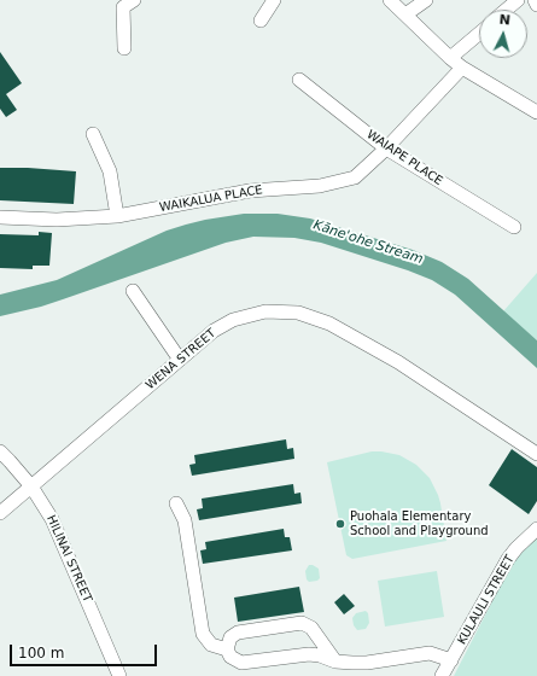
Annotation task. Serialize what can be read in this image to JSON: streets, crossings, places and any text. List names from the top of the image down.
{
  "streets": {
    "street": [
      "WAIAPE PLACE",
      "WAIKALUA PLACE",
      "WENA STREET",
      "HILINAI STREET",
      "KULAULI STREET"
    ]
  },
  "crossings": [
    ["WAIAPE PLACE", "WAIKALUA PLACE"],
    ["WENA STREET", "HILINAI STREET"]
  ],
  "water": ["Kāne'ohe Stream"],
  "places": ["Puohala Elementary School and Playground"],
  "scale_bar": "100 m",
  "north": "top"
}
